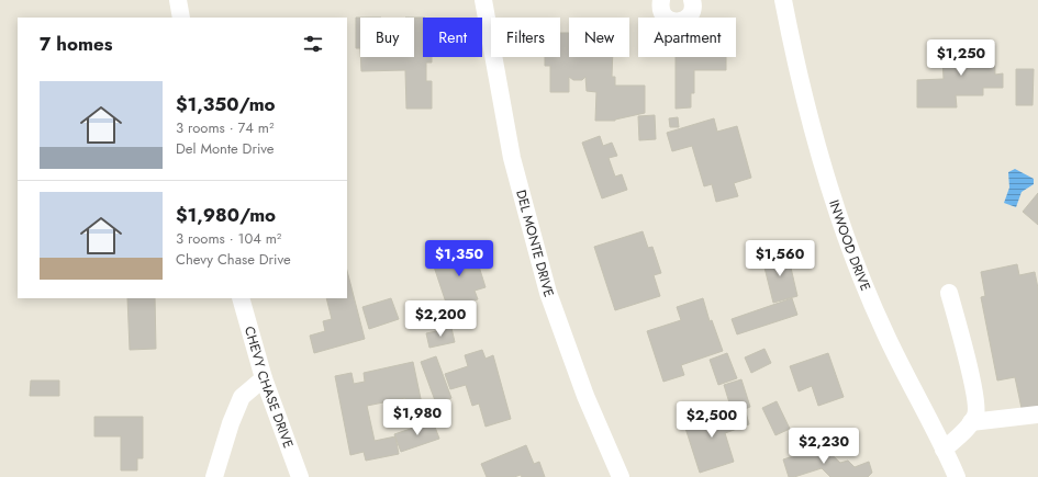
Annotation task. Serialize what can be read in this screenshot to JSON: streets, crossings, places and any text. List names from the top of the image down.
{
  "streets": {
    "street": ["DEL MONTE DRIVE", "INWOOD DRIVE", "CHEVY CHASE DRIVE"]
  },
  "page": {
    "chip": [
      "Buy",
      "Rent",
      "Filters",
      "New",
      "Apartment"
    ],
    "heading": "7 homes",
    "price": [
      "$1,250",
      "$1,350",
      "$1,560",
      "$2,200",
      "$1,980",
      "$2,500",
      "$2,230"
    ],
    "list": [
      {
        "name": "$1,350/mo",
        "note": "3 rooms · 74 m² · Del Monte Drive"
      },
      {
        "name": "$1,980/mo",
        "note": "3 rooms · 104 m² · Chevy Chase Drive"
      }
    ]
  }
}
